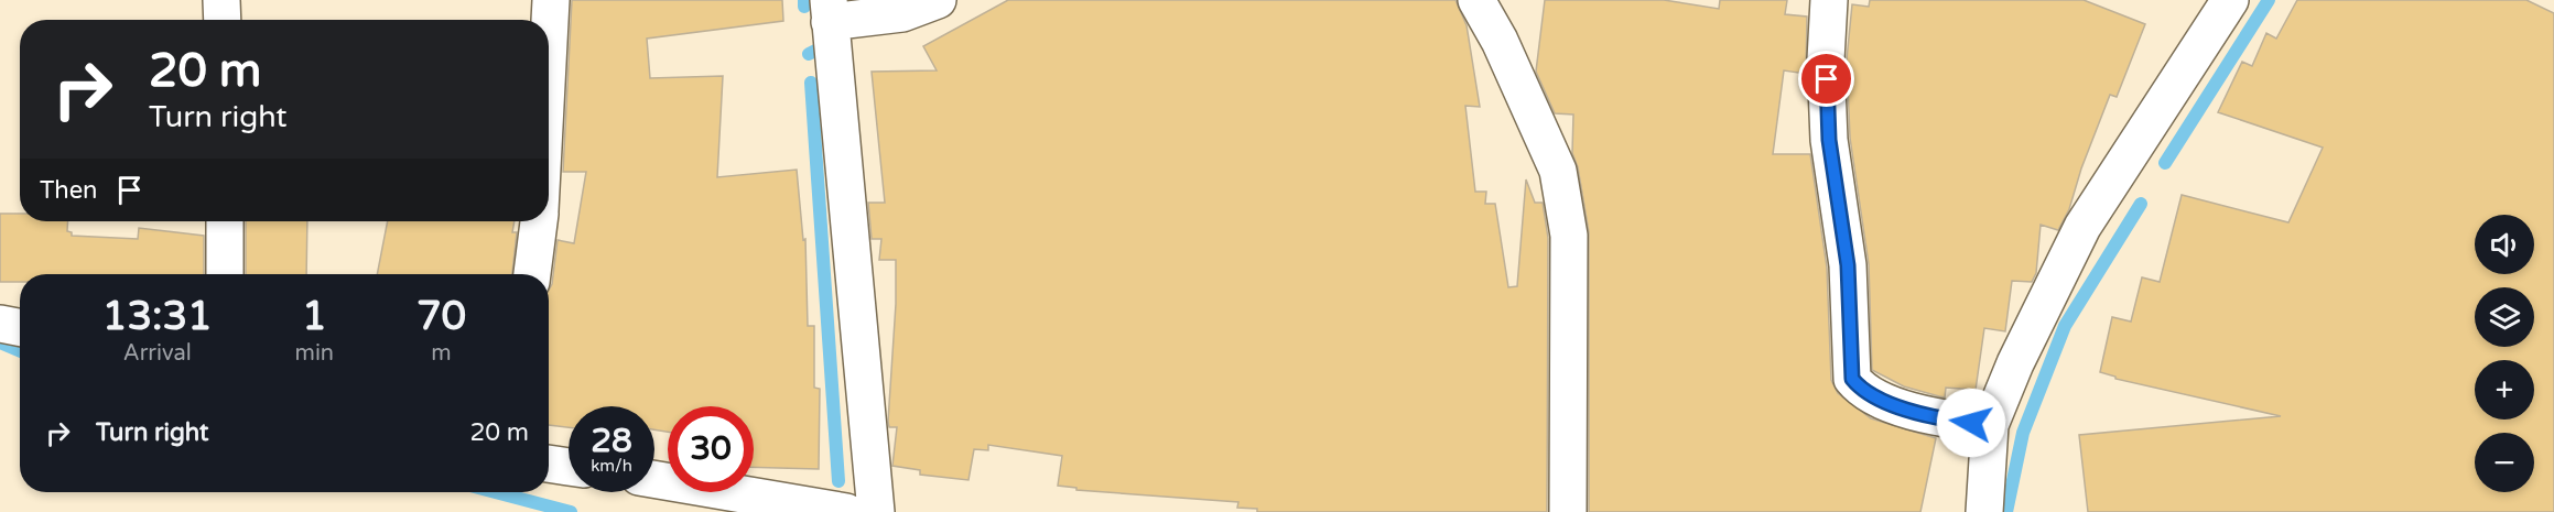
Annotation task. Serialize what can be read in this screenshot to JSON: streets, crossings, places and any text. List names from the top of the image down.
{
  "page": {
    "turn": ["20 m", "Turn right"],
    "then": "Then",
    "map_buttons": ["+", "−"],
    "eta": [
      "13:31",
      "Arrival",
      "1",
      "min",
      "70",
      "m"
    ],
    "list": [
      {
        "name": "Turn right",
        "value": "20 m"
      }
    ],
    "speed": "28 km/h",
    "limit": "30"
  }
}
